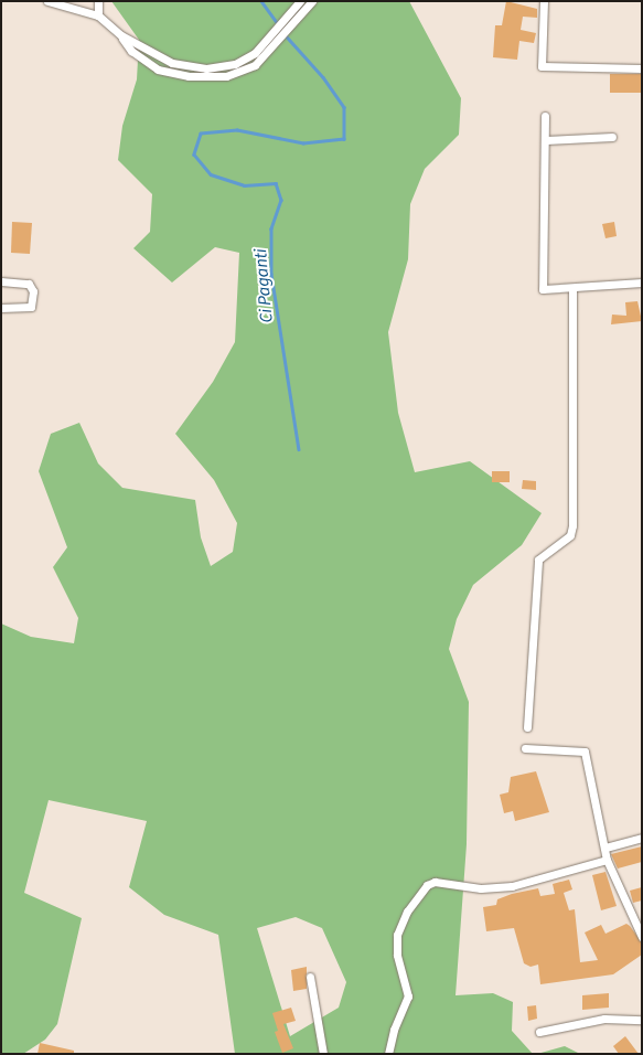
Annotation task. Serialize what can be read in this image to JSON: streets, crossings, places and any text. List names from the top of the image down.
{
  "water": ["Ci Paganti"]
}
